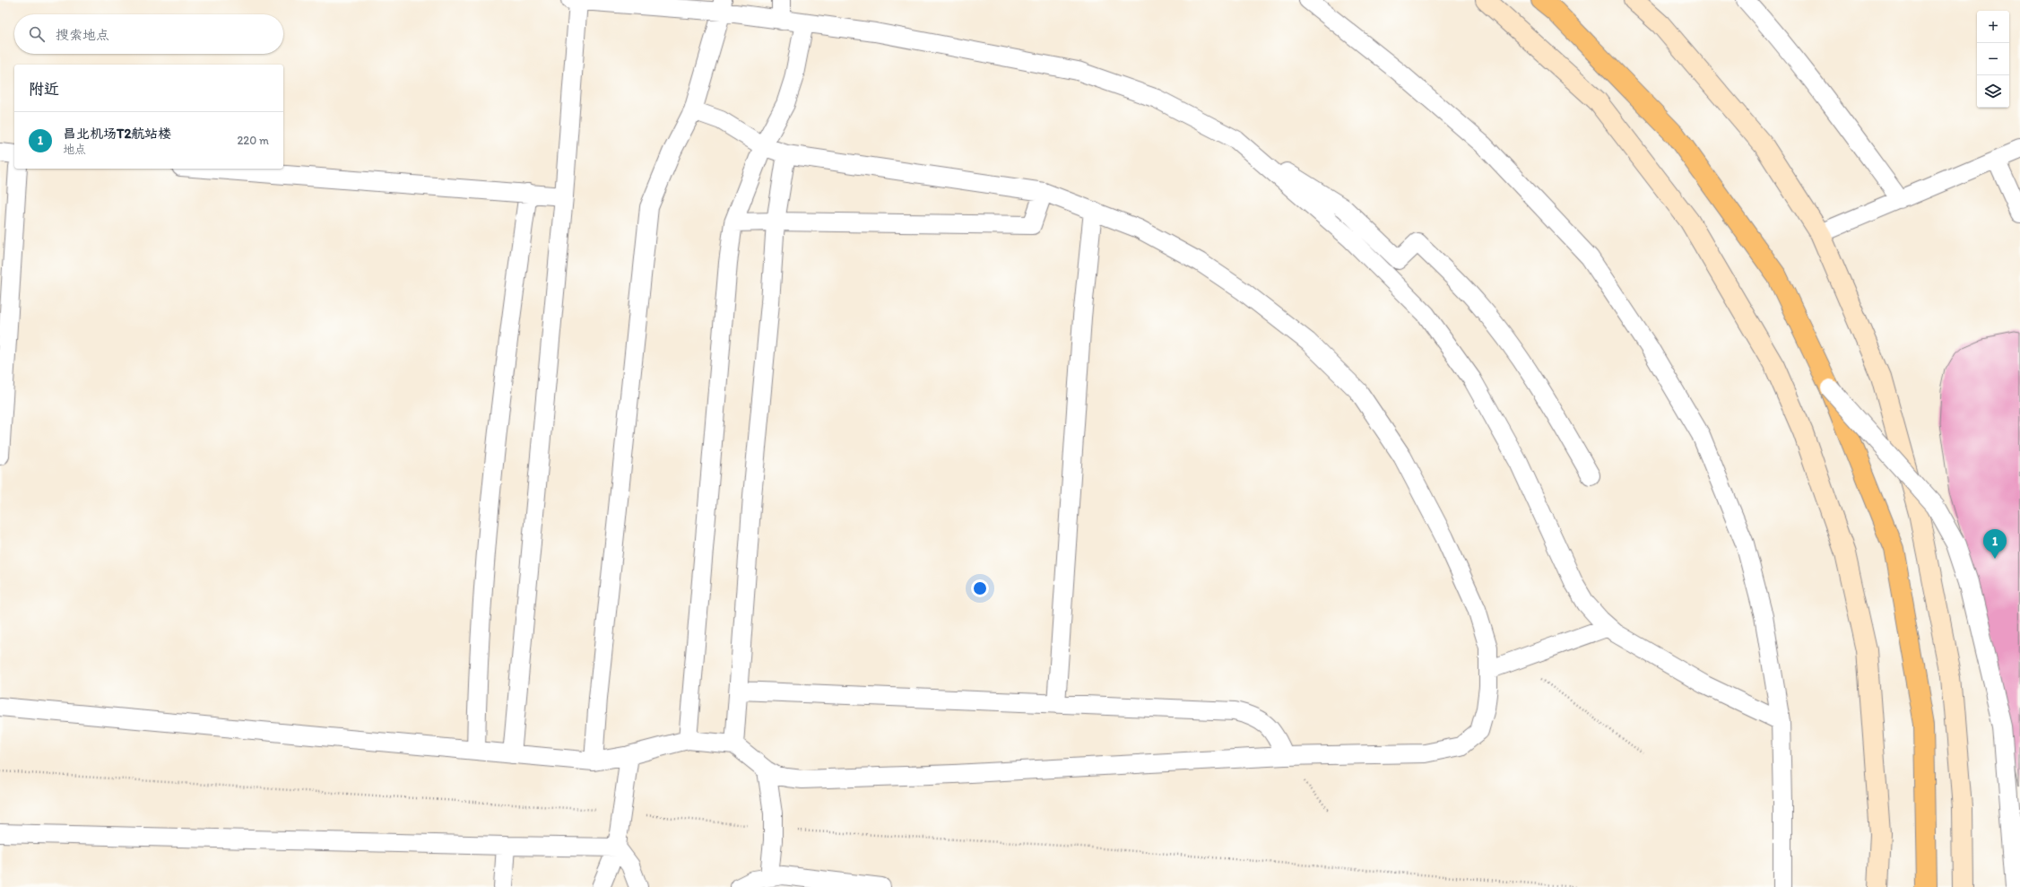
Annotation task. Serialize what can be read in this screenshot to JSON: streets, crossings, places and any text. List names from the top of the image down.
{
  "page": {
    "map_buttons": ["+", "−"],
    "search": "搜索地点",
    "heading": "附近",
    "list": [
      {
        "mark": "1",
        "name": "昌北机场T2航站楼",
        "note": "地点",
        "value": "220 m"
      }
    ],
    "pins": "1"
  }
}
